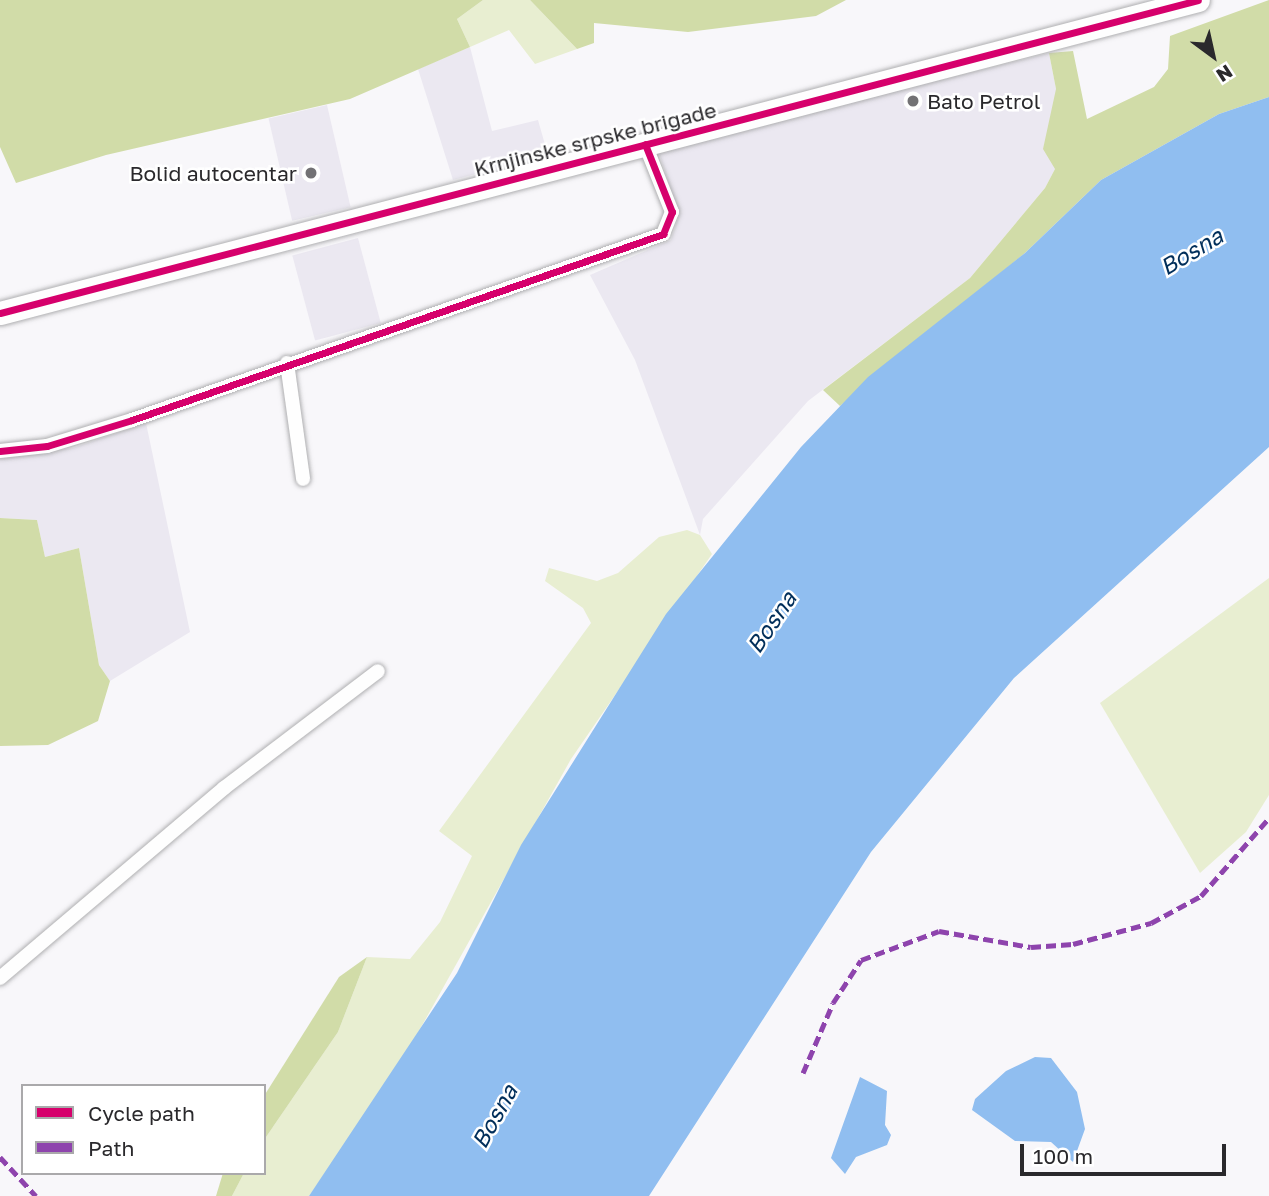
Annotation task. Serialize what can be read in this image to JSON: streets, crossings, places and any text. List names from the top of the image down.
{
  "streets": {
    "main road": ["Krnjinske srpske brigade"]
  },
  "water": ["Bosna"],
  "places": ["Bato Petrol", "Bolid autocentar"],
  "legend": ["Cycle path", "Path"],
  "scale_bar": "100 m",
  "north": "bottom right"
}
